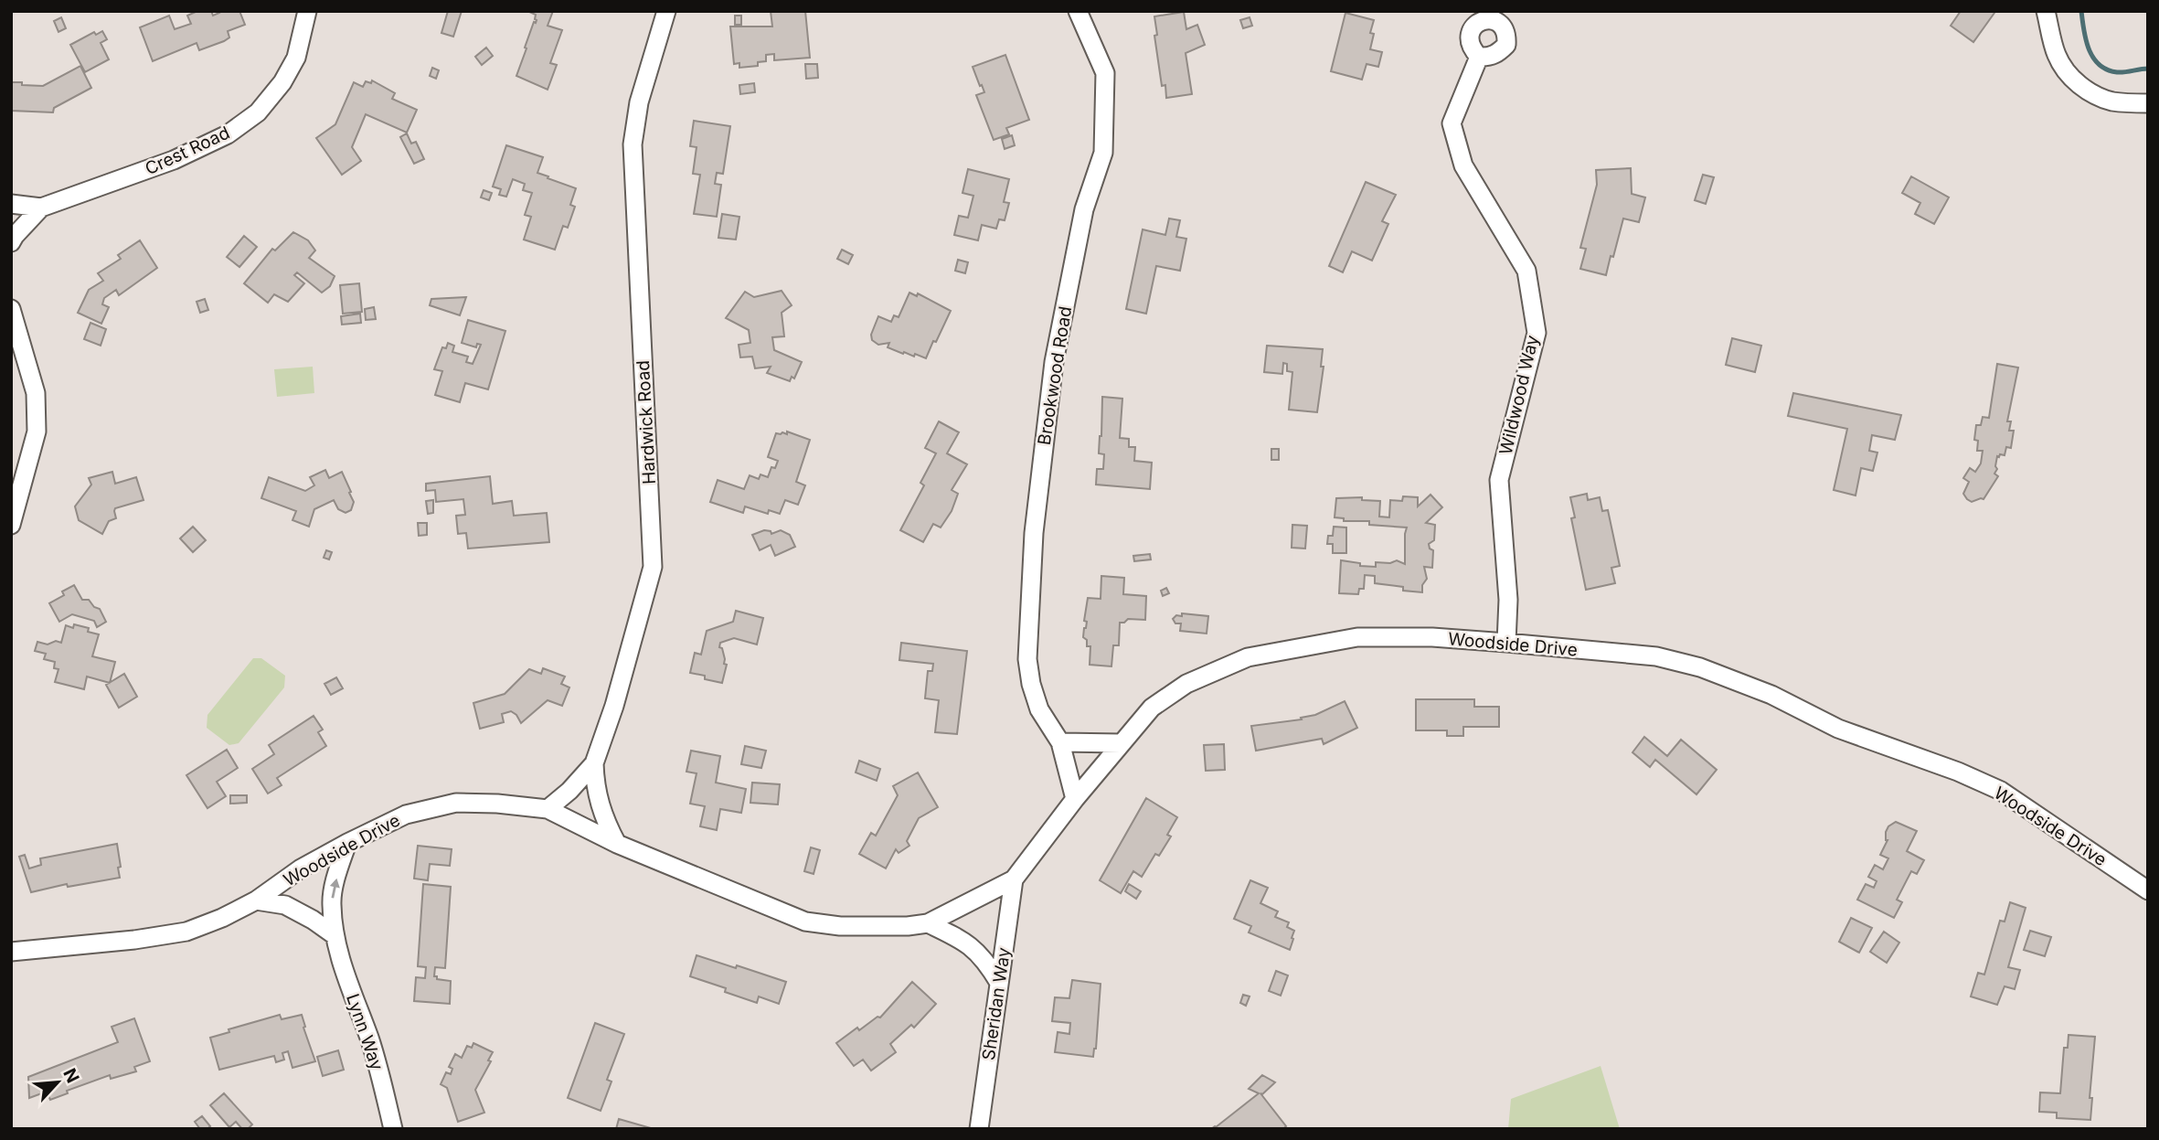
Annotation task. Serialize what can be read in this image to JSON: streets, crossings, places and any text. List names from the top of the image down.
{
  "streets": {
    "street": [
      "Crest Road",
      "Brookwood Road",
      "Wildwood Way",
      "Hardwick Road",
      "Woodside Drive",
      "Sheridan Way",
      "Lynn Way"
    ]
  },
  "crossings": [
    ["Brookwood Road", "Woodside Drive"],
    ["Wildwood Way", "Woodside Drive"],
    ["Hardwick Road", "Woodside Drive"],
    ["Woodside Drive", "Sheridan Way"],
    ["Woodside Drive", "Lynn Way"]
  ],
  "north": "top right"
}
